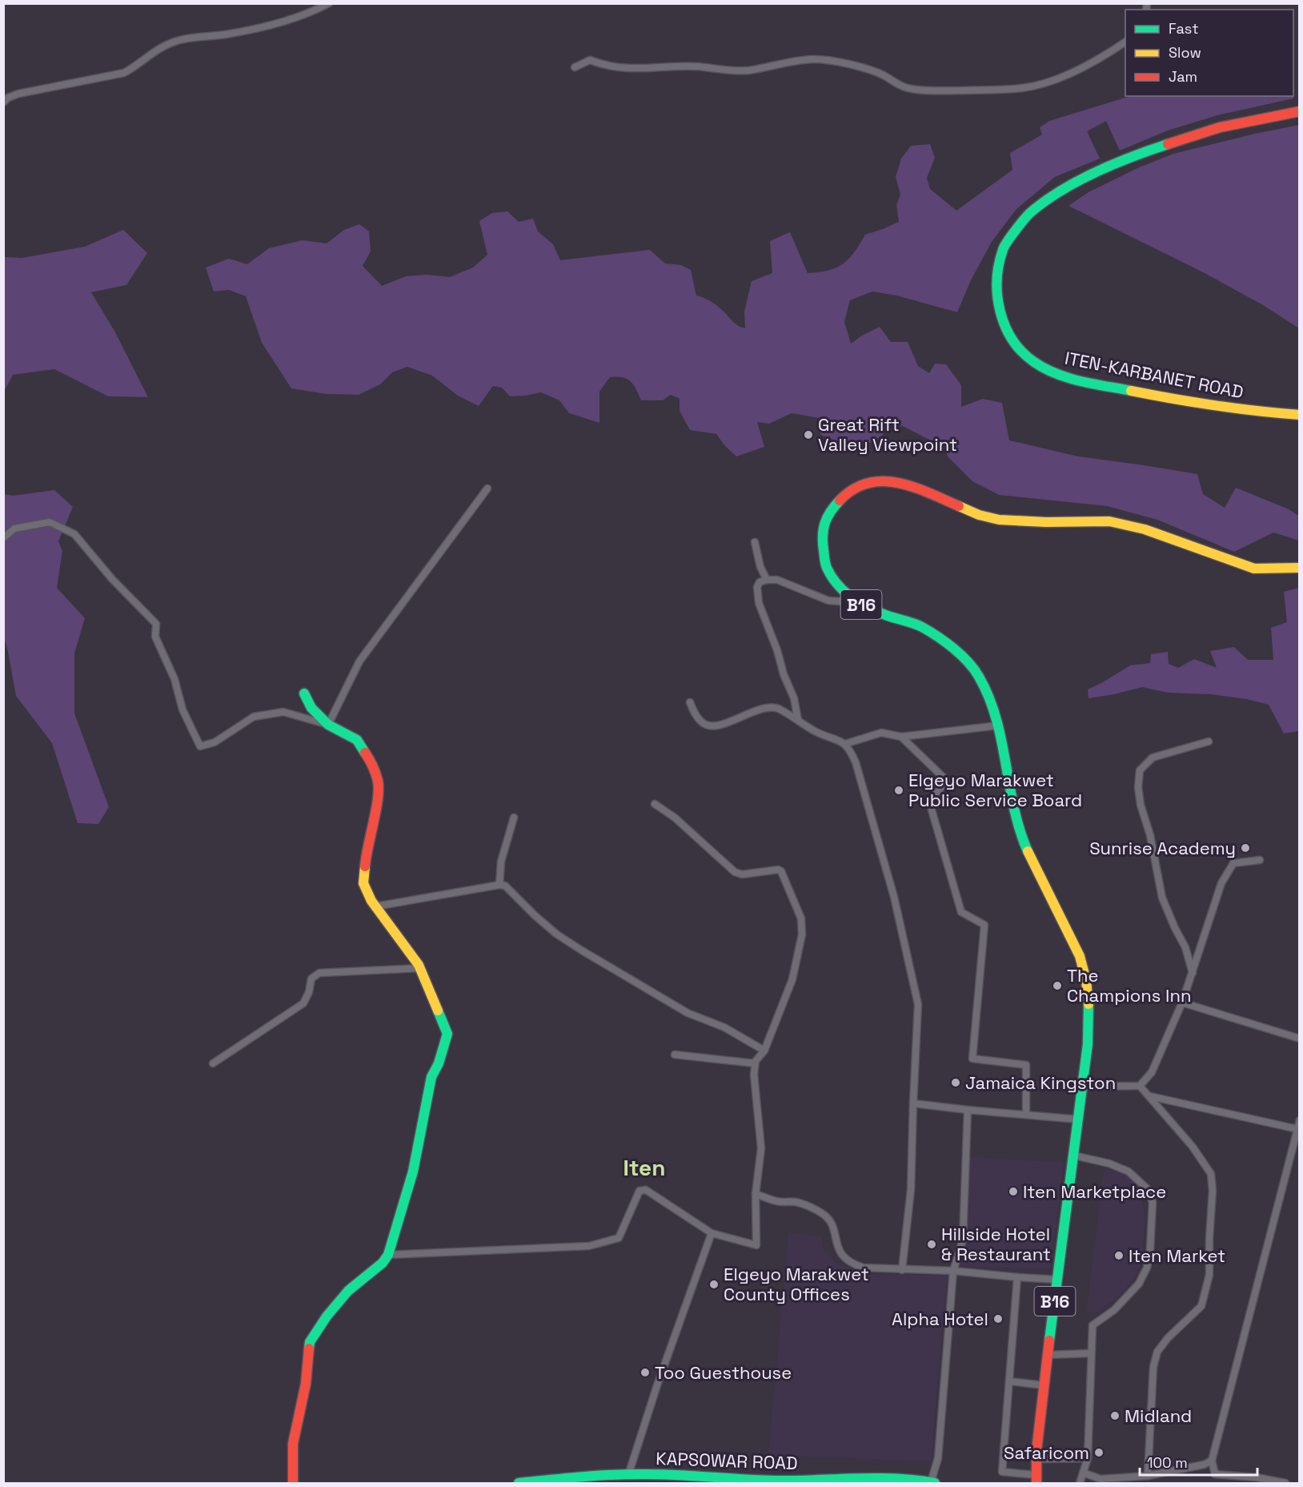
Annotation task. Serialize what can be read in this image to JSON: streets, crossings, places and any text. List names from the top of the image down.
{
  "streets": {
    "main road": ["ITEN-KARBANET ROAD", "B16", "KAPSOWAR ROAD"]
  },
  "districts": ["Iten"],
  "places": [
    "Great Rift Valley Viewpoint",
    "Elgeyo Marakwet Public Service Board",
    "Sunrise Academy",
    "The Champions Inn",
    "Jamaica Kingston",
    "Iten Marketplace",
    "Hillside Hotel & Restaurant",
    "Iten Market",
    "Elgeyo Marakwet County Offices",
    "Alpha Hotel",
    "Too Guesthouse",
    "Midland",
    "Safaricom"
  ],
  "legend": ["Fast", "Slow", "Jam"],
  "scale_bar": "100 m"
}
